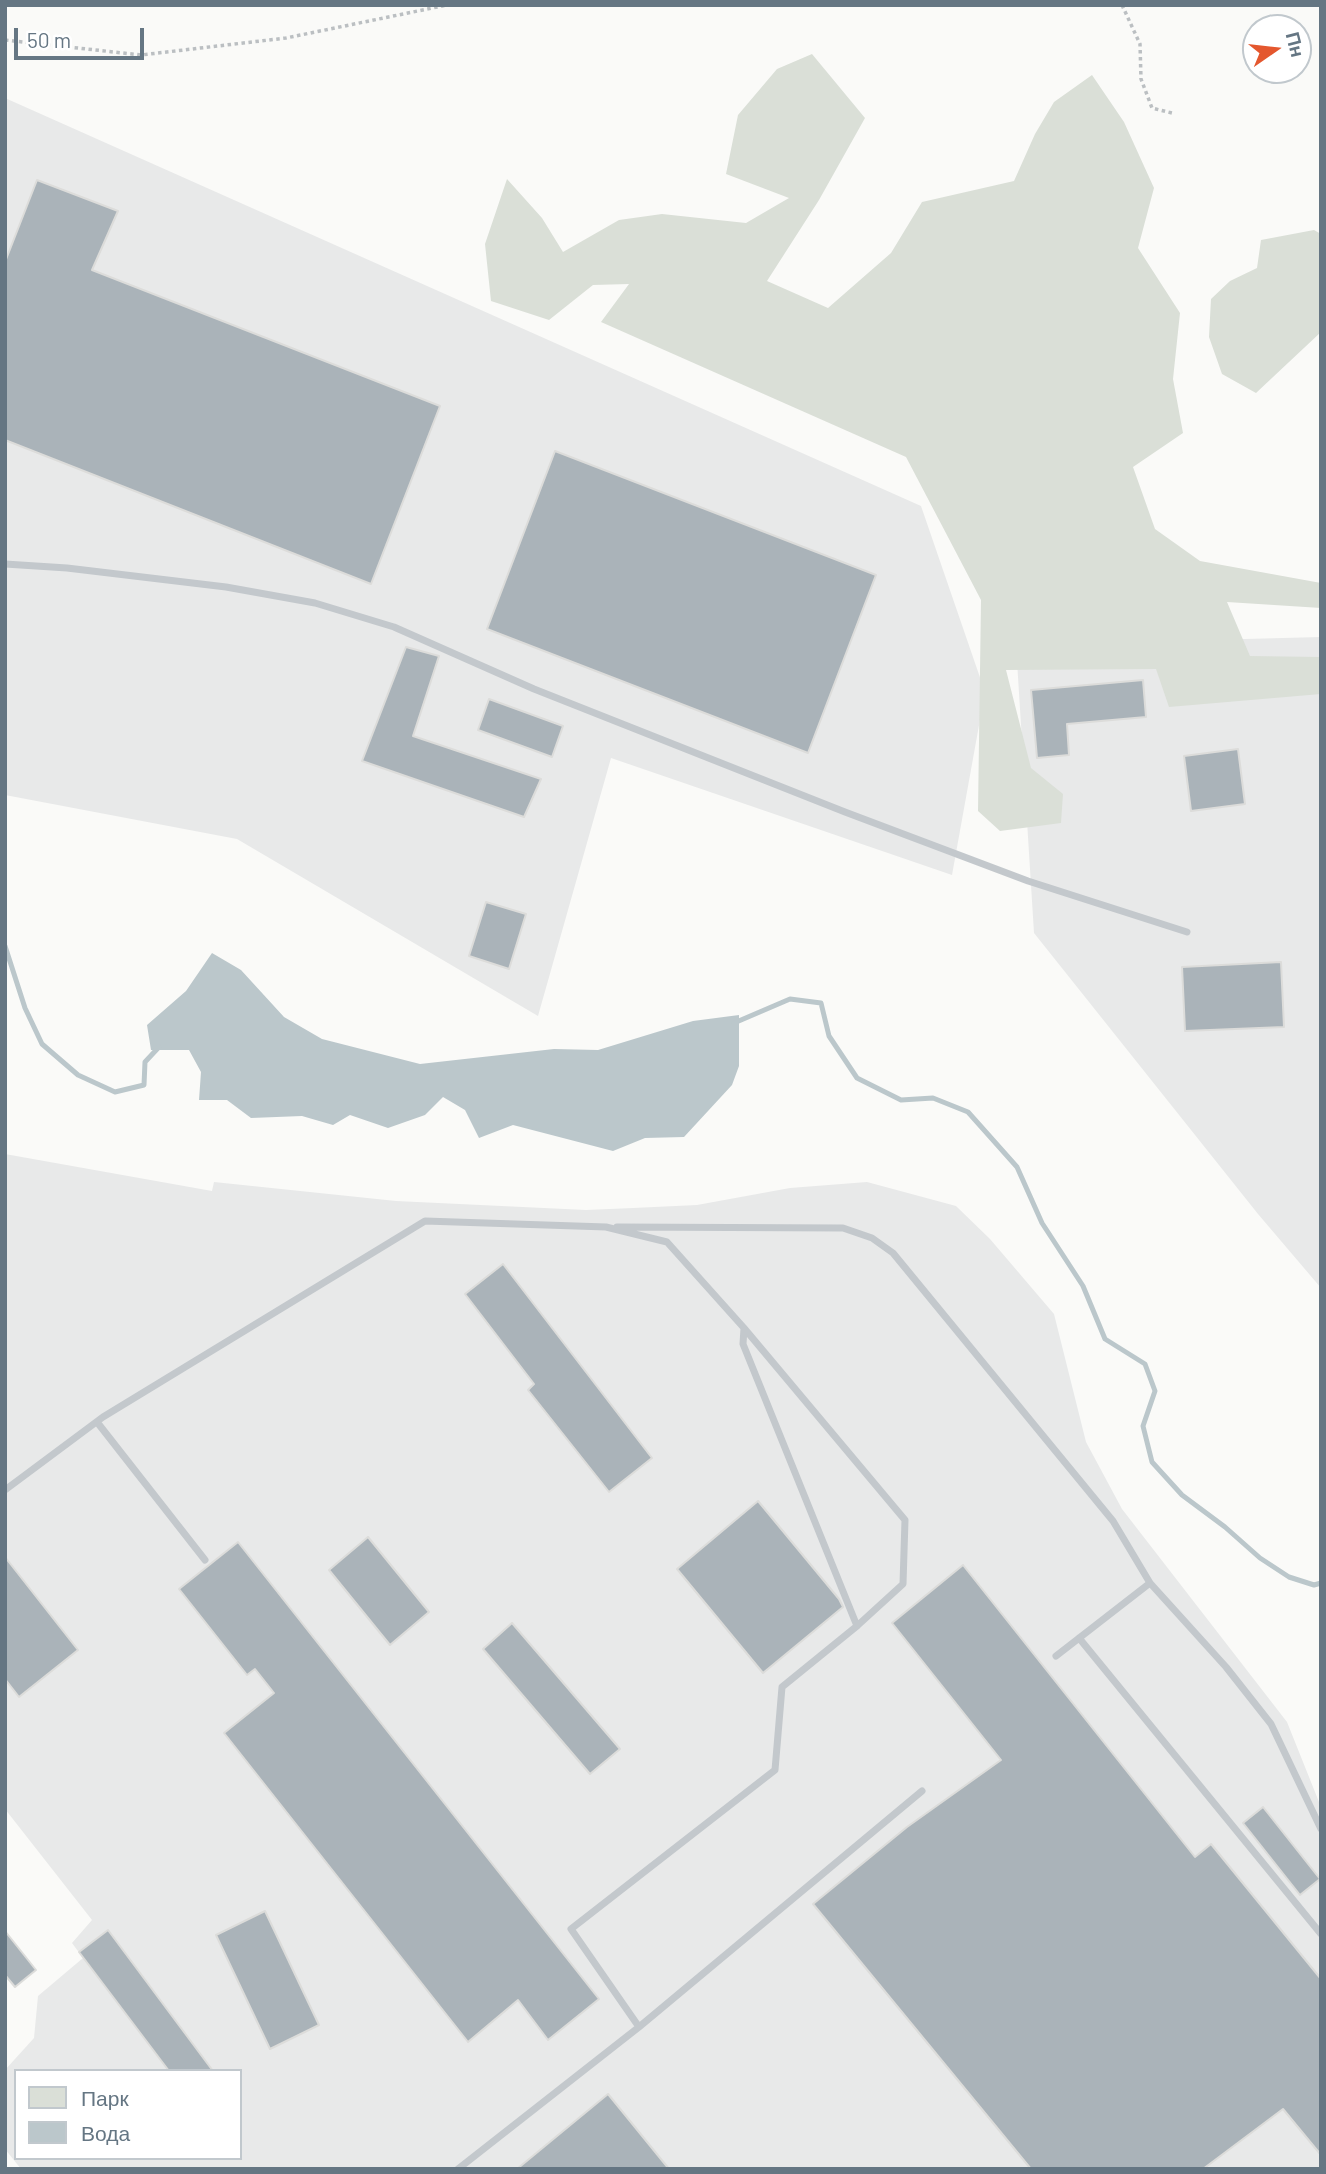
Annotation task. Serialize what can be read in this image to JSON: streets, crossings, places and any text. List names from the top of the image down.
{
  "legend": ["Парк", "Вода"],
  "scale_bar": "50 m",
  "north": "right"
}
